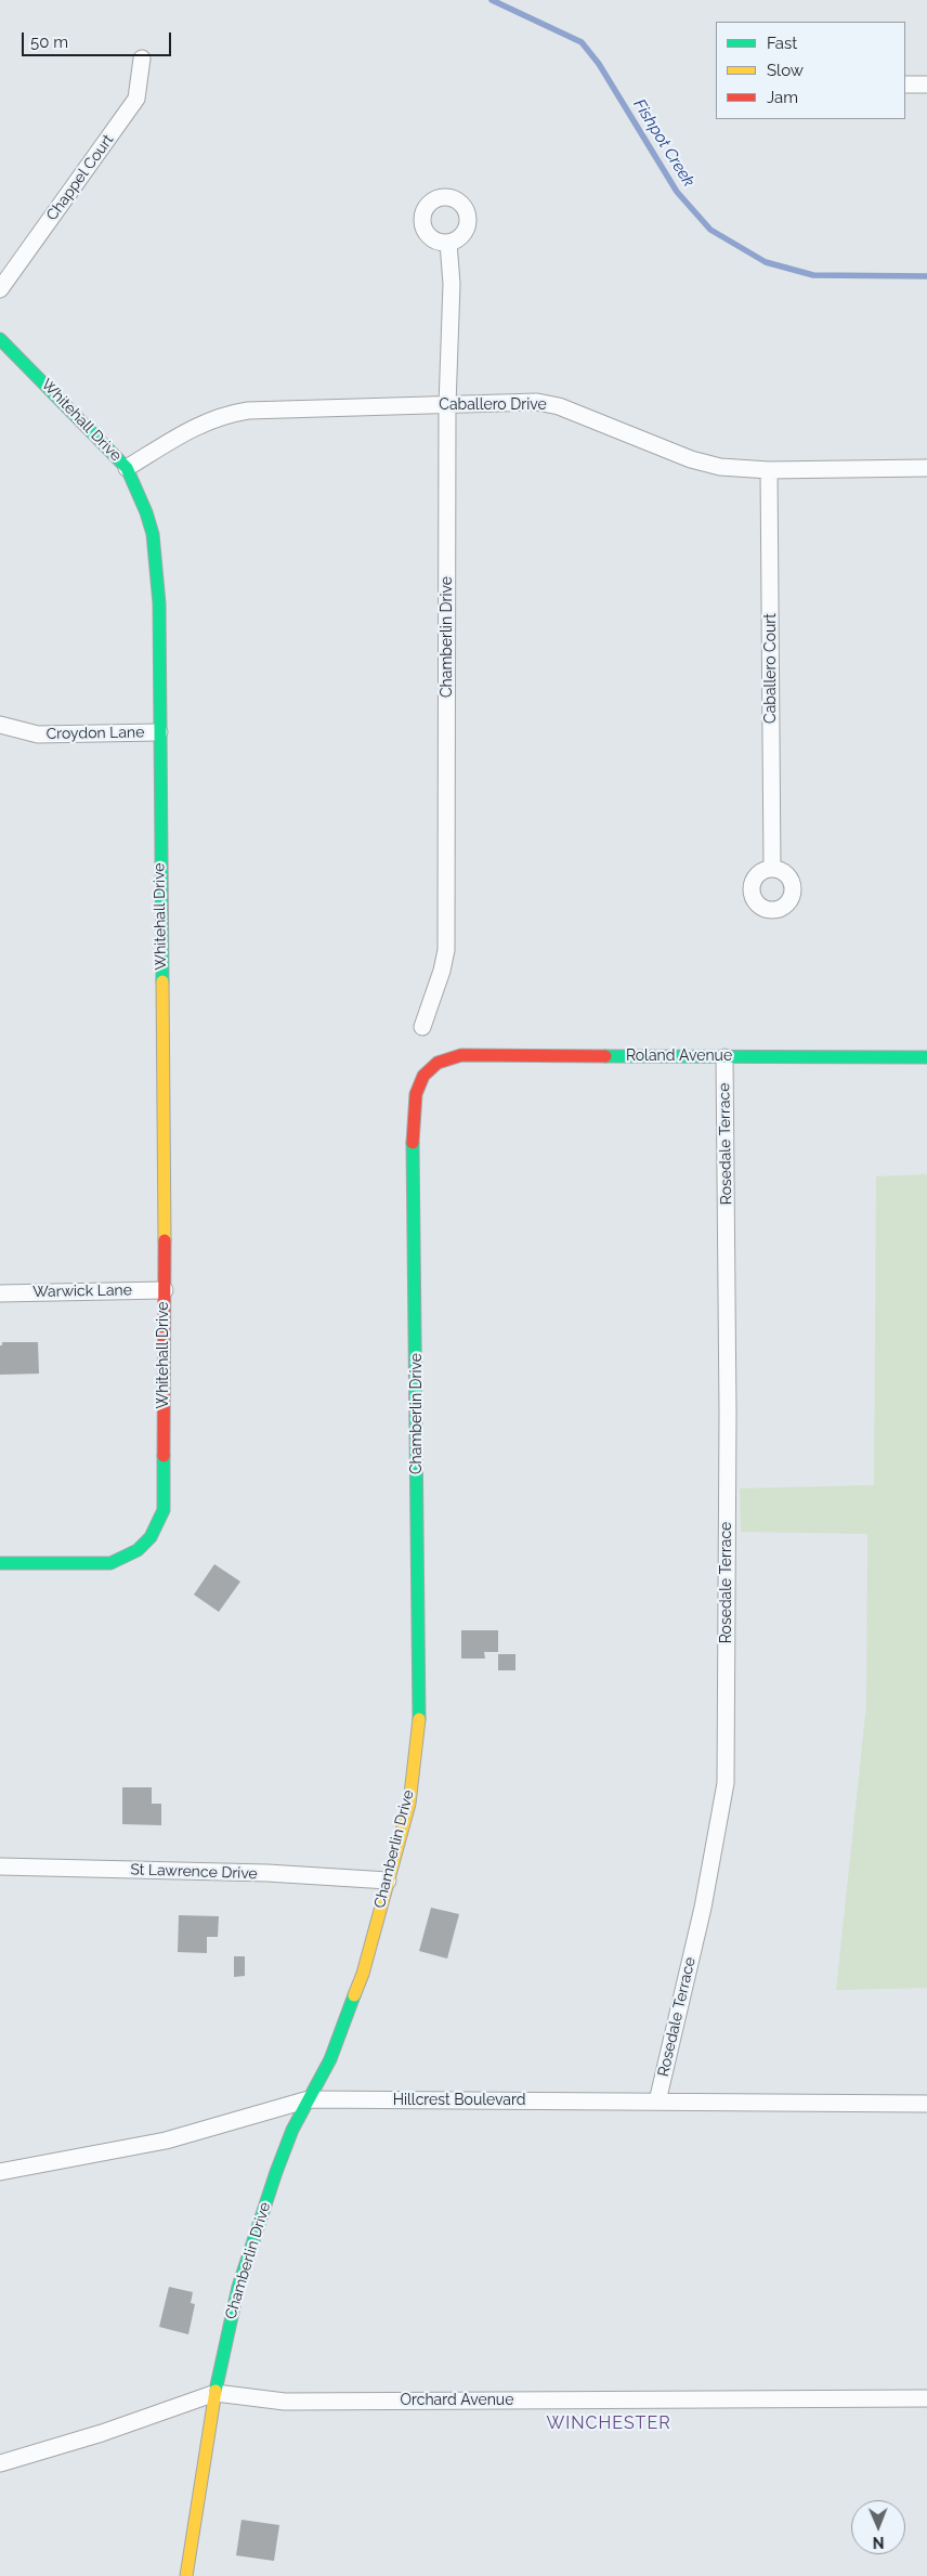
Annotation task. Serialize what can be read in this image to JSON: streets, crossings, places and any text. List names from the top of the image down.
{
  "streets": {
    "street": [
      "Chappel Court",
      "Caballero Drive",
      "Whitehall Drive",
      "Chamberlin Drive",
      "Caballero Court",
      "Croydon Lane",
      "Roland Avenue",
      "Rosedale Terrace",
      "Warwick Lane",
      "St Lawrence Drive",
      "Hillcrest Boulevard",
      "Orchard Avenue"
    ]
  },
  "crossings": [
    ["Caballero Drive", "Whitehall Drive"],
    ["Caballero Drive", "Chamberlin Drive"],
    ["Caballero Drive", "Caballero Court"],
    ["Whitehall Drive", "Croydon Lane"],
    ["Whitehall Drive", "Warwick Lane"],
    ["Chamberlin Drive", "Roland Avenue"],
    ["Chamberlin Drive", "St Lawrence Drive"],
    ["Chamberlin Drive", "Hillcrest Boulevard"],
    ["Chamberlin Drive", "Orchard Avenue"],
    ["Roland Avenue", "Rosedale Terrace"],
    ["Rosedale Terrace", "Hillcrest Boulevard"]
  ],
  "districts": ["WINCHESTER"],
  "water": ["Fishpot Creek"],
  "legend": ["Fast", "Slow", "Jam"],
  "scale_bar": "50 m",
  "north": "bottom"
}
